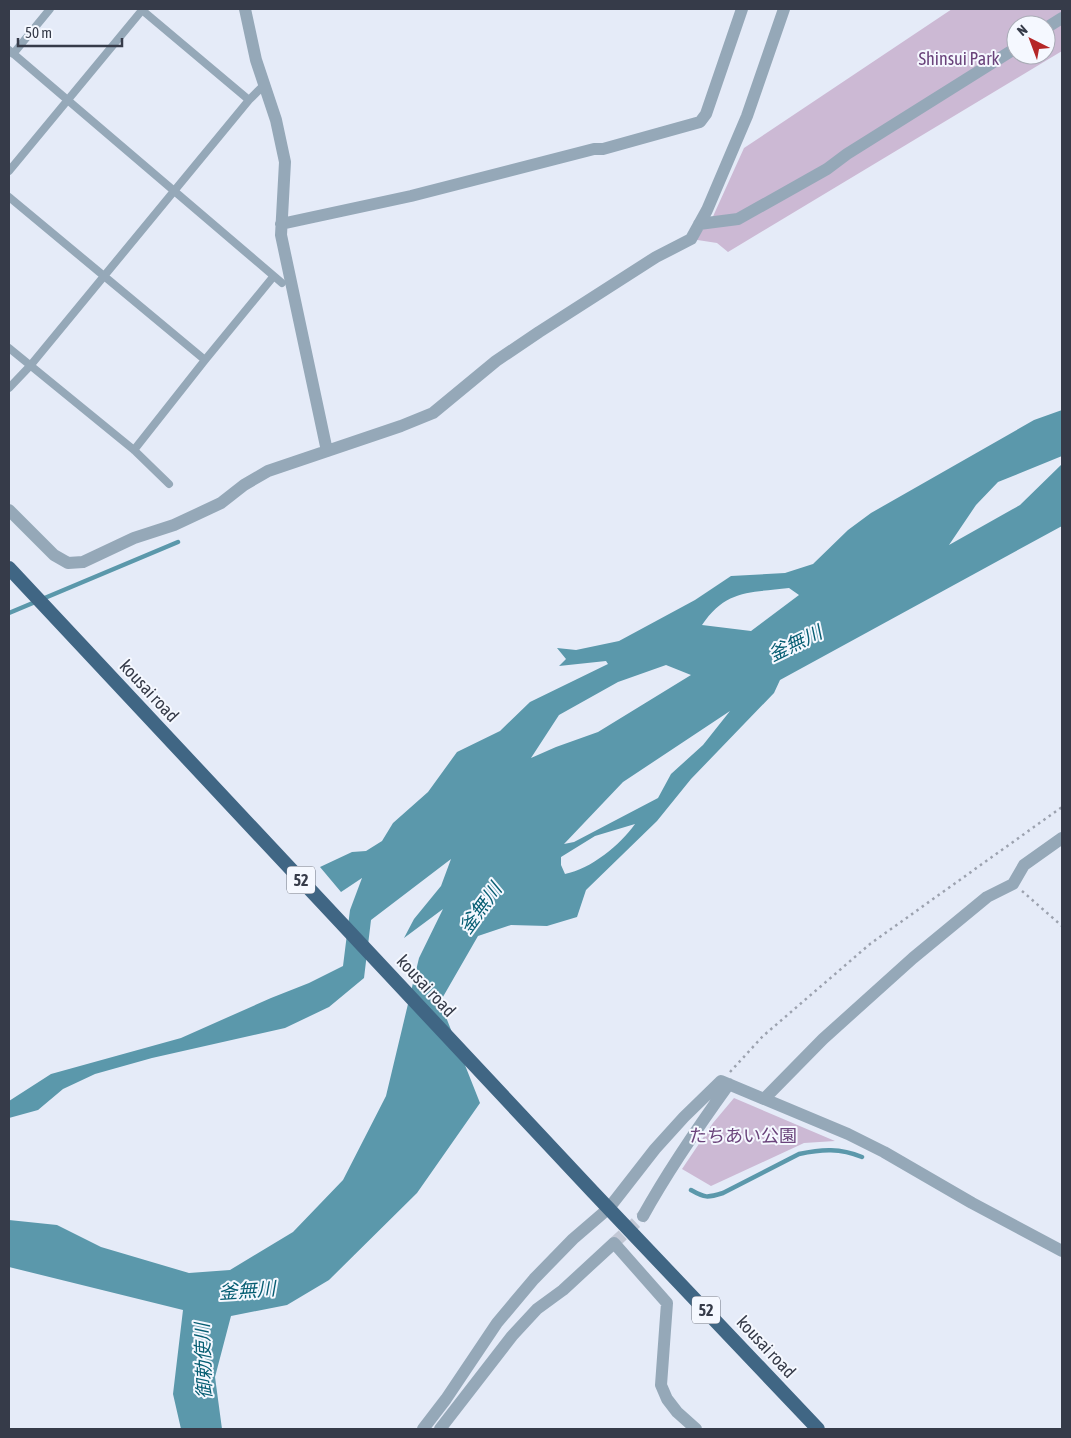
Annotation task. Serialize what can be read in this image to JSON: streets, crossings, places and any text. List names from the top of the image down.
{
  "streets": {
    "highway": ["kousai road", "52"]
  },
  "water": ["釜無川", "御勅使川"],
  "parks": ["Shinsui Park", "たちあい公園"],
  "scale_bar": "50 m",
  "north": "top left"
}
